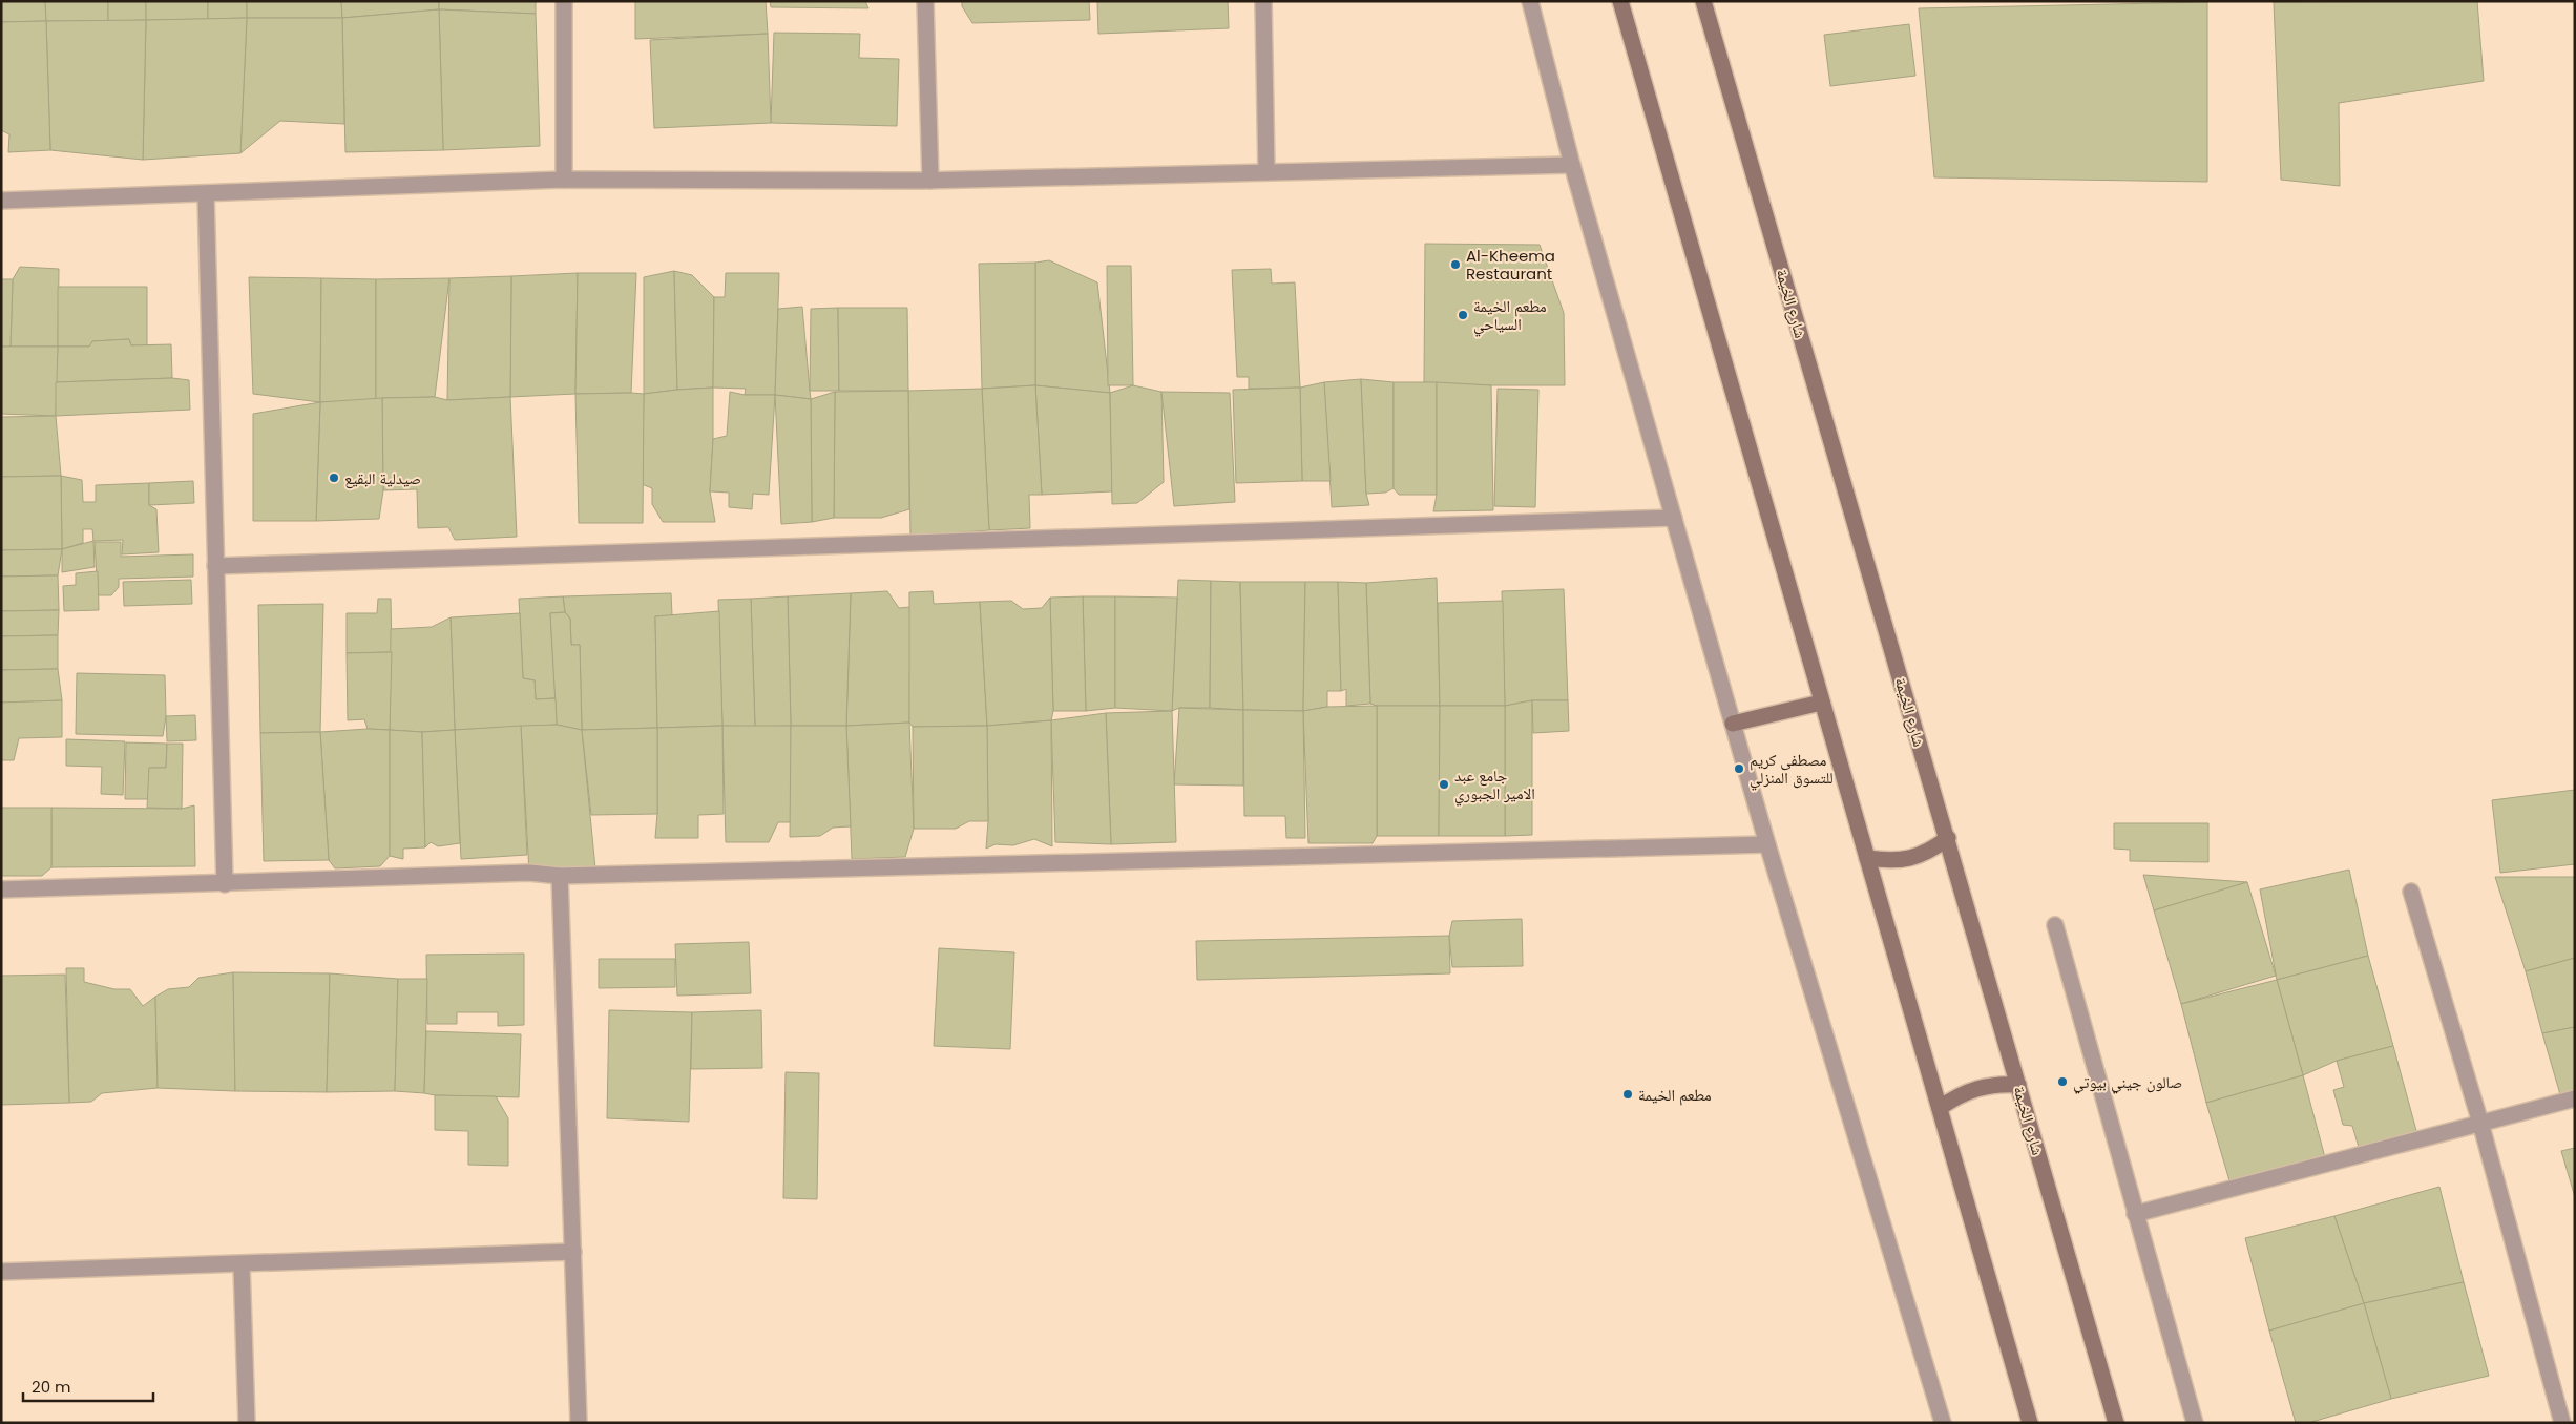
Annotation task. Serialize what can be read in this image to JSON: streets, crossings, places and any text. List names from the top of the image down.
{
  "streets": {
    "street": ["شارع الخيمة"]
  },
  "places": [
    "Al-Kheema Restaurant",
    "مطعم الخيمة السياحي",
    "صيدلية البقيع",
    "مصطفى كريم للتسوق المنزلي",
    "جامع عبد الامير الجبوري",
    "صالون جيني بيوتي",
    "مطعم الخيمة"
  ],
  "scale_bar": "20 m"
}
